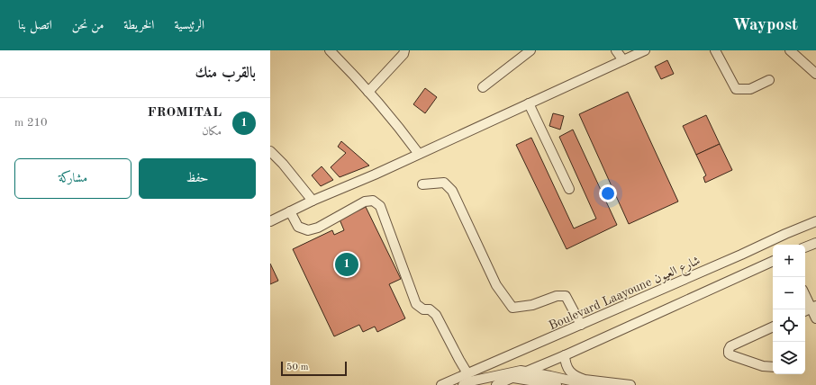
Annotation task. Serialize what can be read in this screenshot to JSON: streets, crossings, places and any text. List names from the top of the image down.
{
  "streets": {
    "street": ["Boulevard Laayoune شارع العيون"]
  },
  "scale_bar": "50 m",
  "page": {
    "header": "Waypost",
    "nav": [
      "الرئيسية",
      "الخريطة",
      "من نحن",
      "اتصل بنا"
    ],
    "heading": "بالقرب منك",
    "list": [
      {
        "mark": "1",
        "name": "FROMITAL",
        "note": "مكان",
        "value": "210 m"
      }
    ],
    "buttons": ["حفظ", "مشاركة"],
    "map_buttons": ["+", "−"],
    "pins": "1",
    "scale": "50 m"
  }
}
